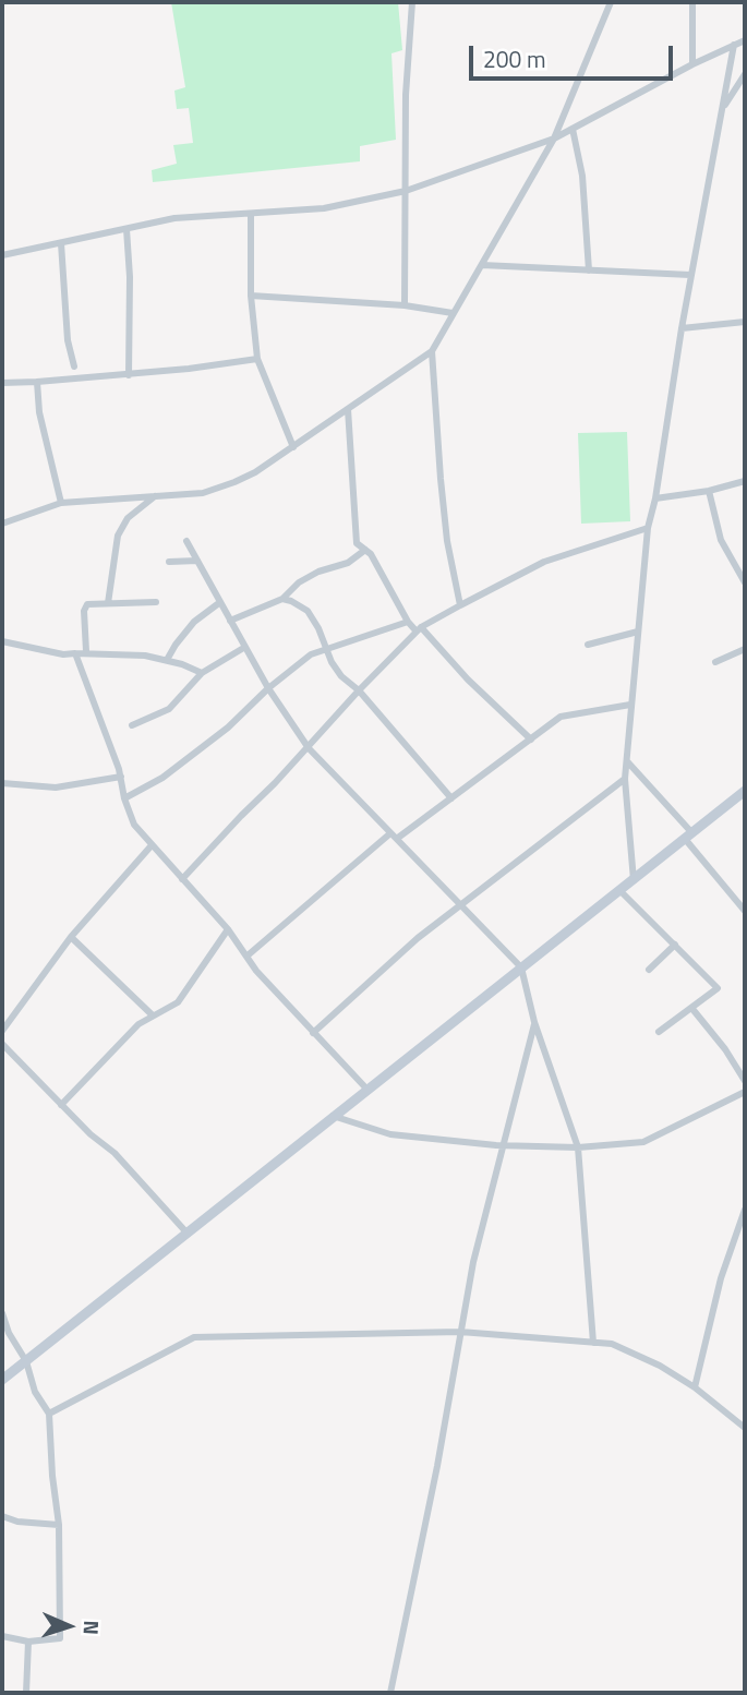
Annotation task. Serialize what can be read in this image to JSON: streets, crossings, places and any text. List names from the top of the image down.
{
  "scale_bar": "200 m",
  "north": "right"
}
